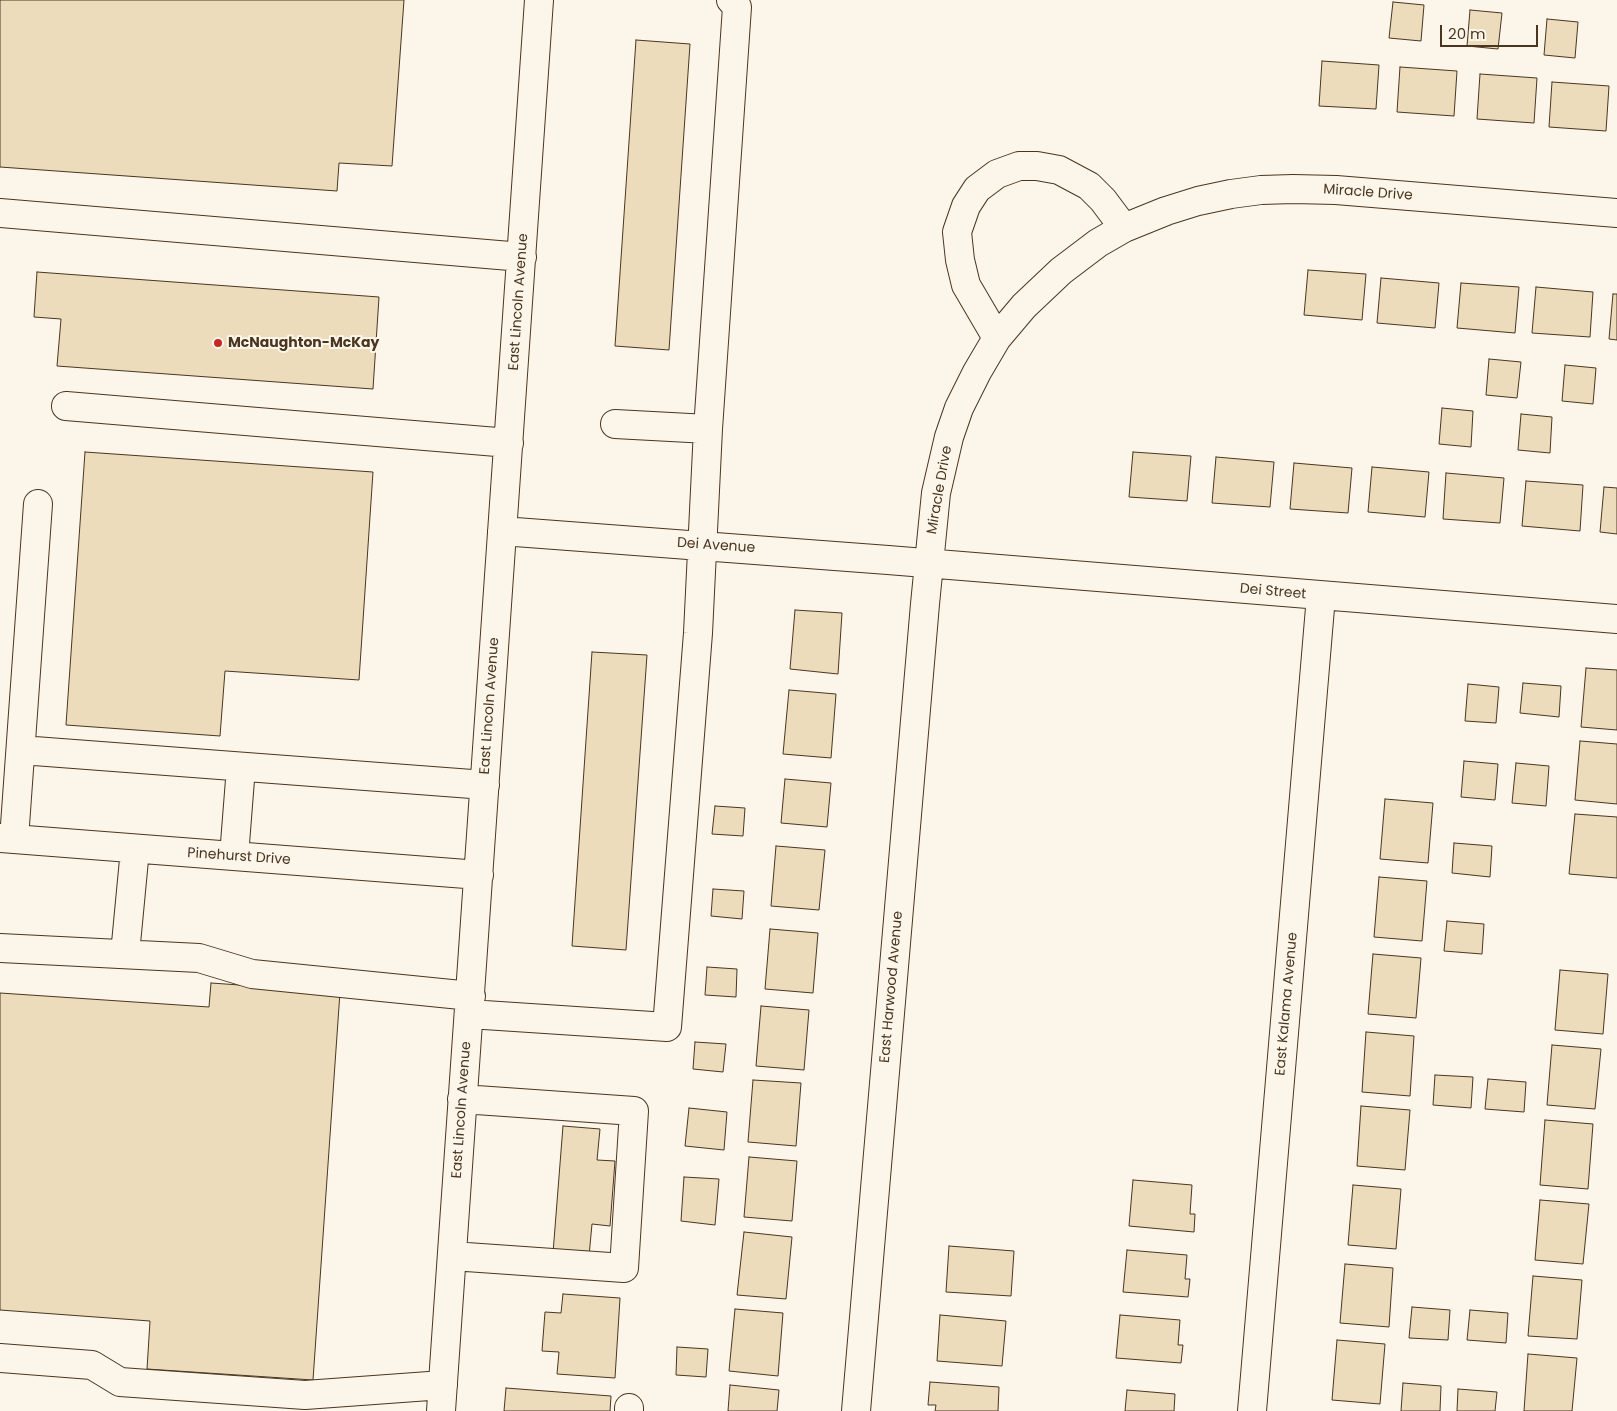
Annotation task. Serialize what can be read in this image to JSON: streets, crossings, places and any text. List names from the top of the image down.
{
  "streets": {
    "street": [
      "Miracle Drive",
      "East Lincoln Avenue",
      "Dei Avenue",
      "Dei Street",
      "Pinehurst Drive",
      "East Harwood Avenue",
      "East Kalama Avenue"
    ]
  },
  "crossings": [
    ["Miracle Drive", "Dei Avenue"],
    ["Miracle Drive", "Dei Street"],
    ["Miracle Drive", "East Harwood Avenue"],
    ["East Lincoln Avenue", "Dei Avenue"],
    ["East Lincoln Avenue", "Pinehurst Drive"],
    ["Dei Avenue", "Dei Street"],
    ["Dei Avenue", "East Harwood Avenue"],
    ["Dei Street", "East Harwood Avenue"],
    ["Dei Street", "East Kalama Avenue"]
  ],
  "places": ["McNaughton-McKay"],
  "scale_bar": "20 m"
}
